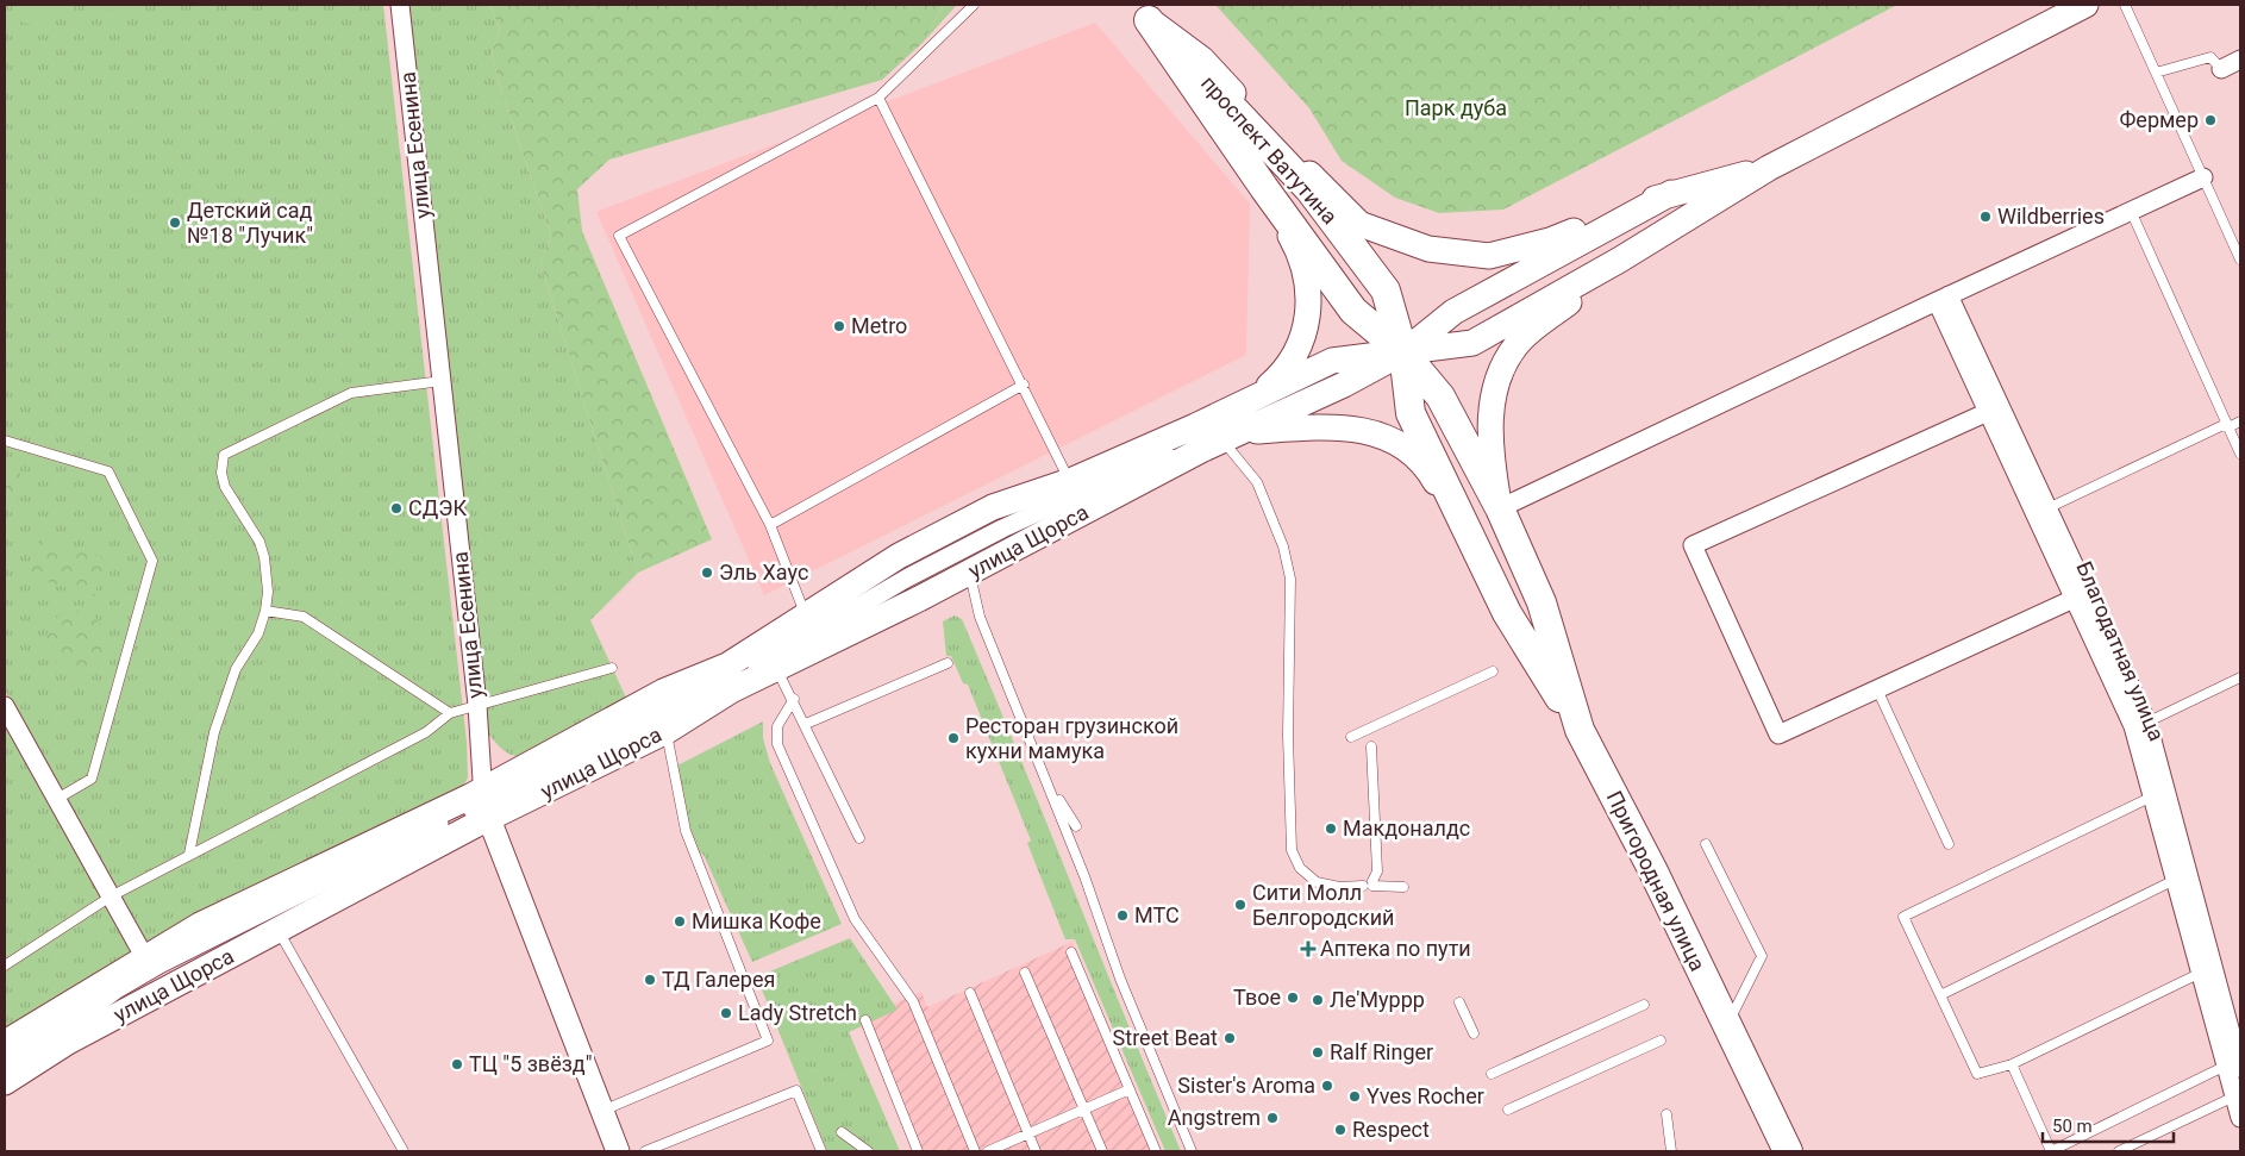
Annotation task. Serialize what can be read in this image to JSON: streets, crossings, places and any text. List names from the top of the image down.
{
  "streets": {
    "main road": ["проспект Ватутина", "улица Щорса", "Пригородная улица"],
    "street": ["улица Есенина", "Благодатная улица"]
  },
  "crossings": [
    ["улица Есенина", "улица Щорса"],
    ["проспект Ватутина", "улица Щорса"],
    ["проспект Ватутина", "Пригородная улица"]
  ],
  "parks": ["Парк дуба"],
  "places": {
    "other": [
      "Фермер",
      "Wildberries",
      "Детский сад №18 \"Лучик\"",
      "Metro",
      "СДЭК",
      "Эль Хаус",
      "Ресторан грузинской кухни мамука",
      "Макдоналдс",
      "Сити Молл Белгородский",
      "МТС",
      "Мишка Кофе",
      "ТД Галерея",
      "Твое",
      "Ле'Муррр",
      "Lady Stretch",
      "Street Beat",
      "Ralf Ringer",
      "ТЦ \"5 звёзд\"",
      "Sister's Aroma",
      "Yves Rocher",
      "Angstrem",
      "Respect"
    ],
    "health": ["Аптека по пути"]
  },
  "scale_bar": "50 m"
}
